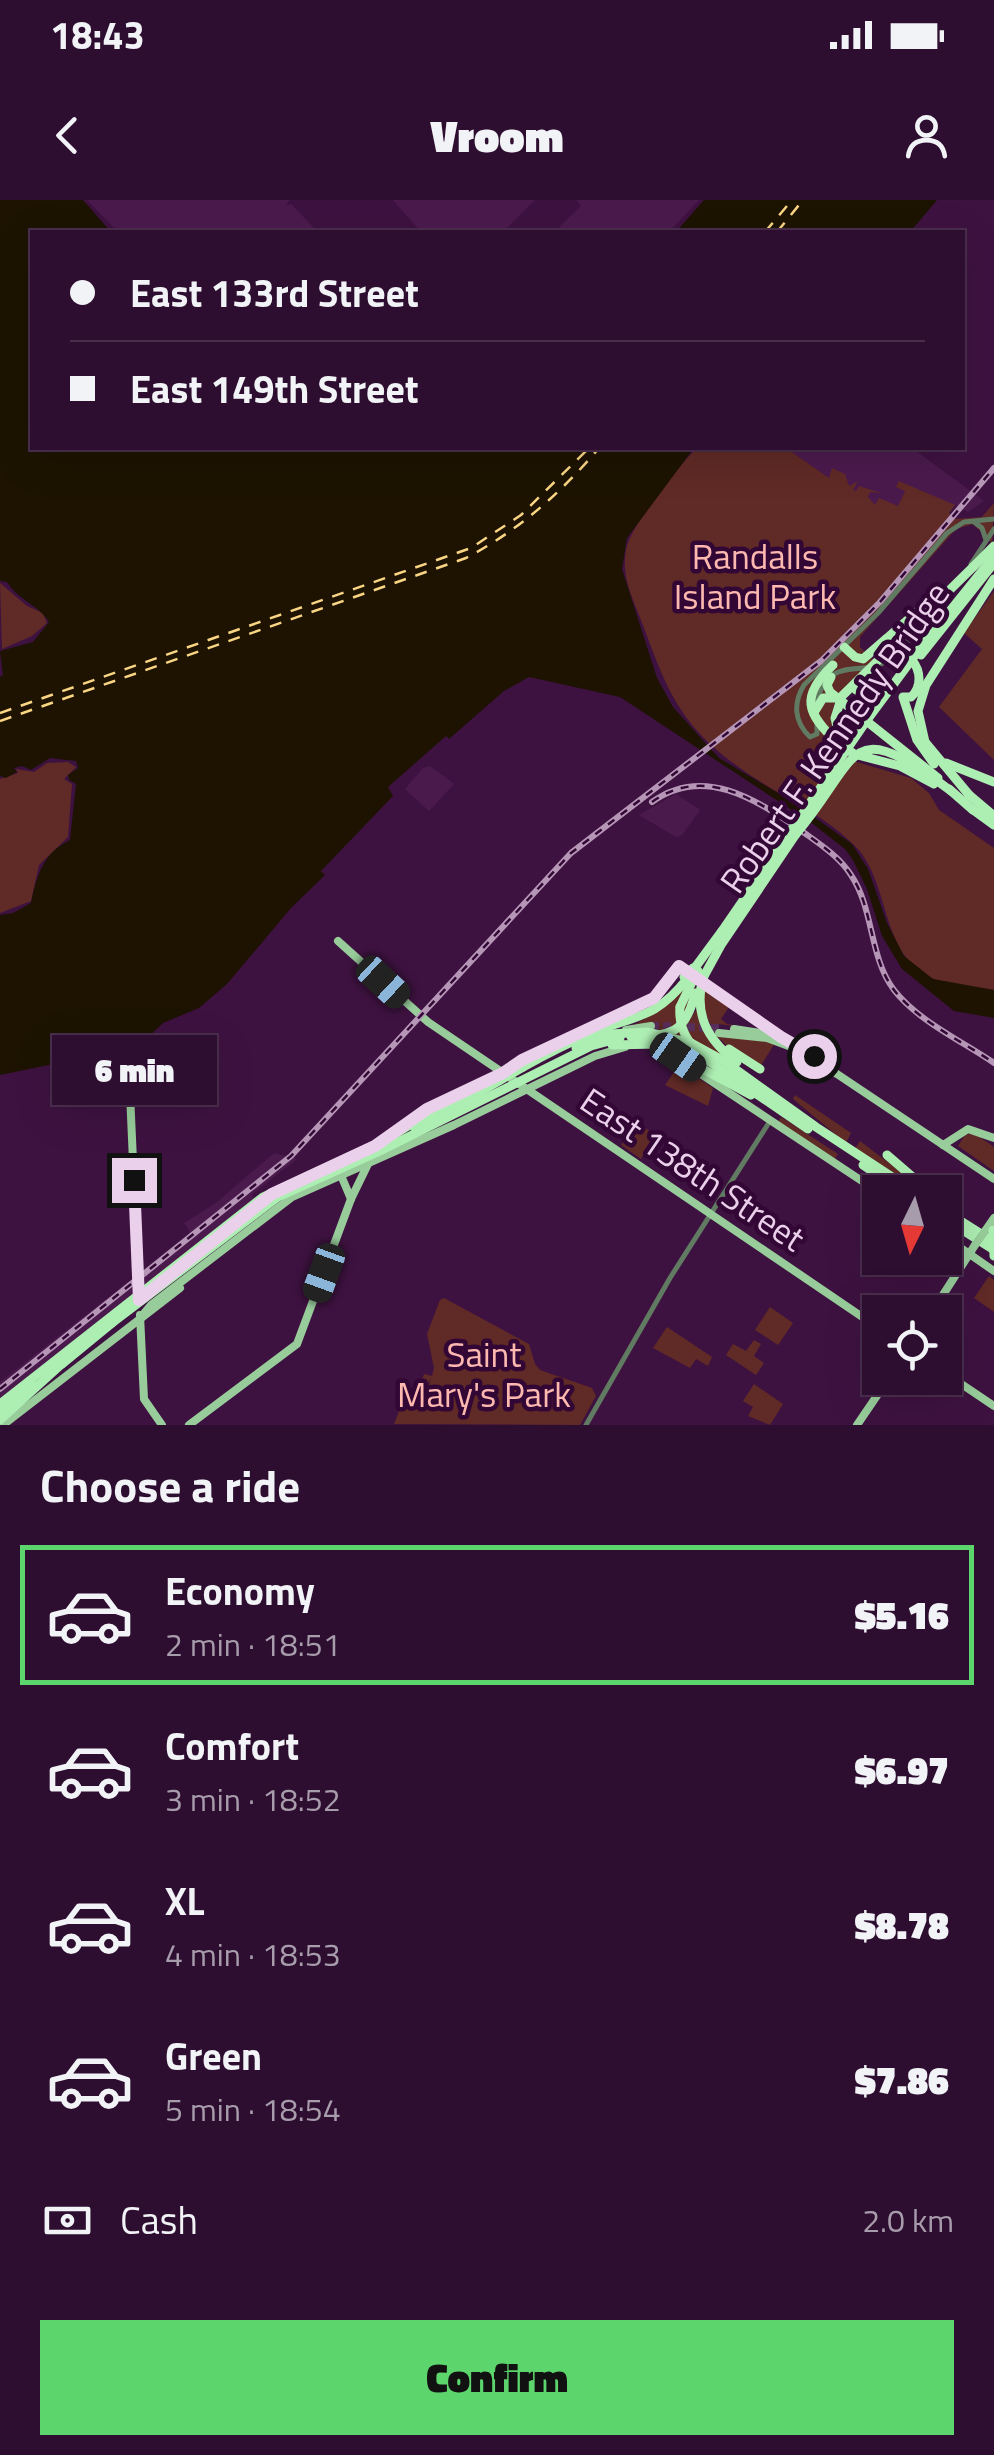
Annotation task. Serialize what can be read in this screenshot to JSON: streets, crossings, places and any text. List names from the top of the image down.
{
  "streets": {
    "highway": ["Robert F. Kennedy Bridge"],
    "main road": ["East 138th Street"]
  },
  "parks": ["Randalls Island Park", "Saint Mary's Park"],
  "north": "bottom",
  "page": {
    "status": "18:43",
    "header": "Vroom",
    "banner": ["East 133rd Street", "East 149th Street"],
    "bubble": "6 min",
    "heading": "Choose a ride",
    "list": [
      {
        "name": "Economy",
        "note": "2 min · 18:51",
        "value": "$5.16"
      },
      {
        "name": "Comfort",
        "note": "3 min · 18:52",
        "value": "$6.97"
      },
      {
        "name": "XL",
        "note": "4 min · 18:53",
        "value": "$8.78"
      },
      {
        "name": "Green",
        "note": "5 min · 18:54",
        "value": "$7.86"
      }
    ],
    "pay": ["Cash", "2.0 km"],
    "buttons": "Confirm"
  }
}
